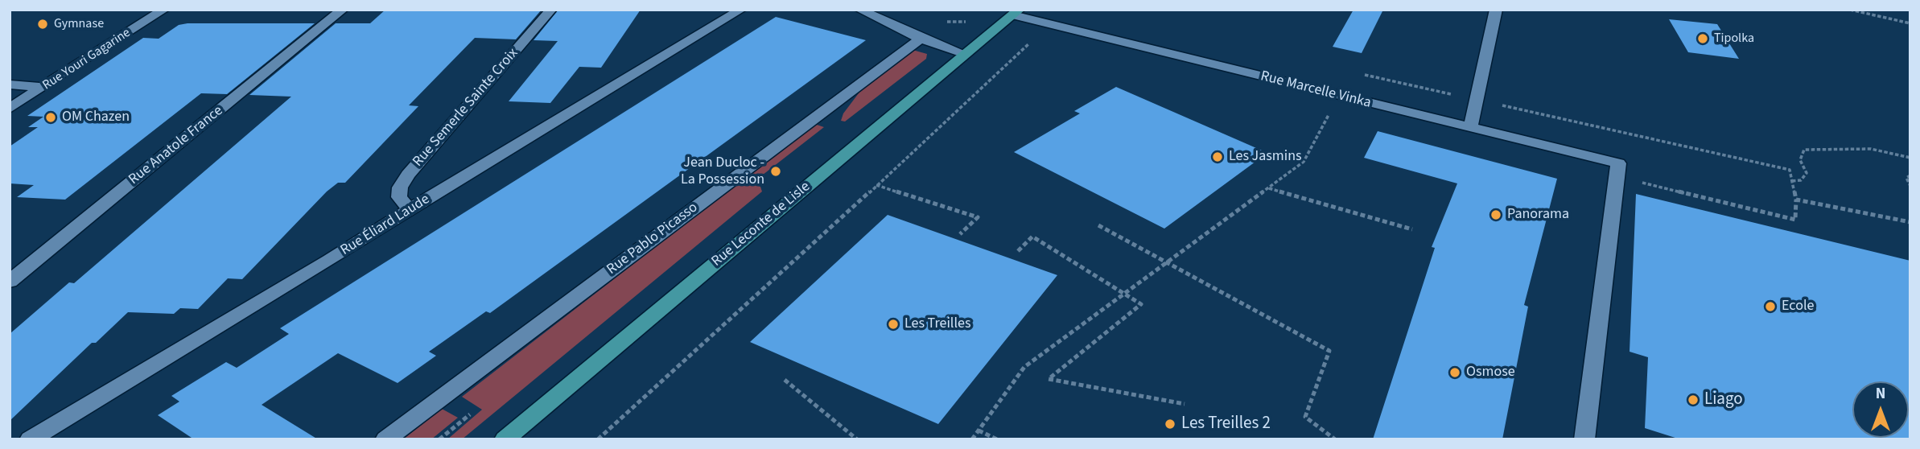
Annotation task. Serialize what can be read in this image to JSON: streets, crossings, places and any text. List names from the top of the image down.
{
  "streets": {
    "main road": ["Rue Leconte de Lisle"],
    "street": [
      "Rue Youri Gagarine",
      "Rue Marcelle Vinka",
      "Rue Semerle Sainte Croix",
      "Rue Anatole France",
      "Rue Éliard Laude",
      "Rue Pablo Picasso"
    ]
  },
  "crossings": [
    ["Rue Marcelle Vinka", "Rue Leconte de Lisle"],
    ["Rue Semerle Sainte Croix", "Rue Éliard Laude"]
  ],
  "places": [
    "Gymnase",
    "Tipolka",
    "OM Chazen",
    "Les Jasmins",
    "Jean Ducloc - La Possession",
    "Panorama",
    "Ecole",
    "Les Treilles",
    "Osmose",
    "Liago",
    "Les Treilles 2"
  ],
  "north": "top"
}
